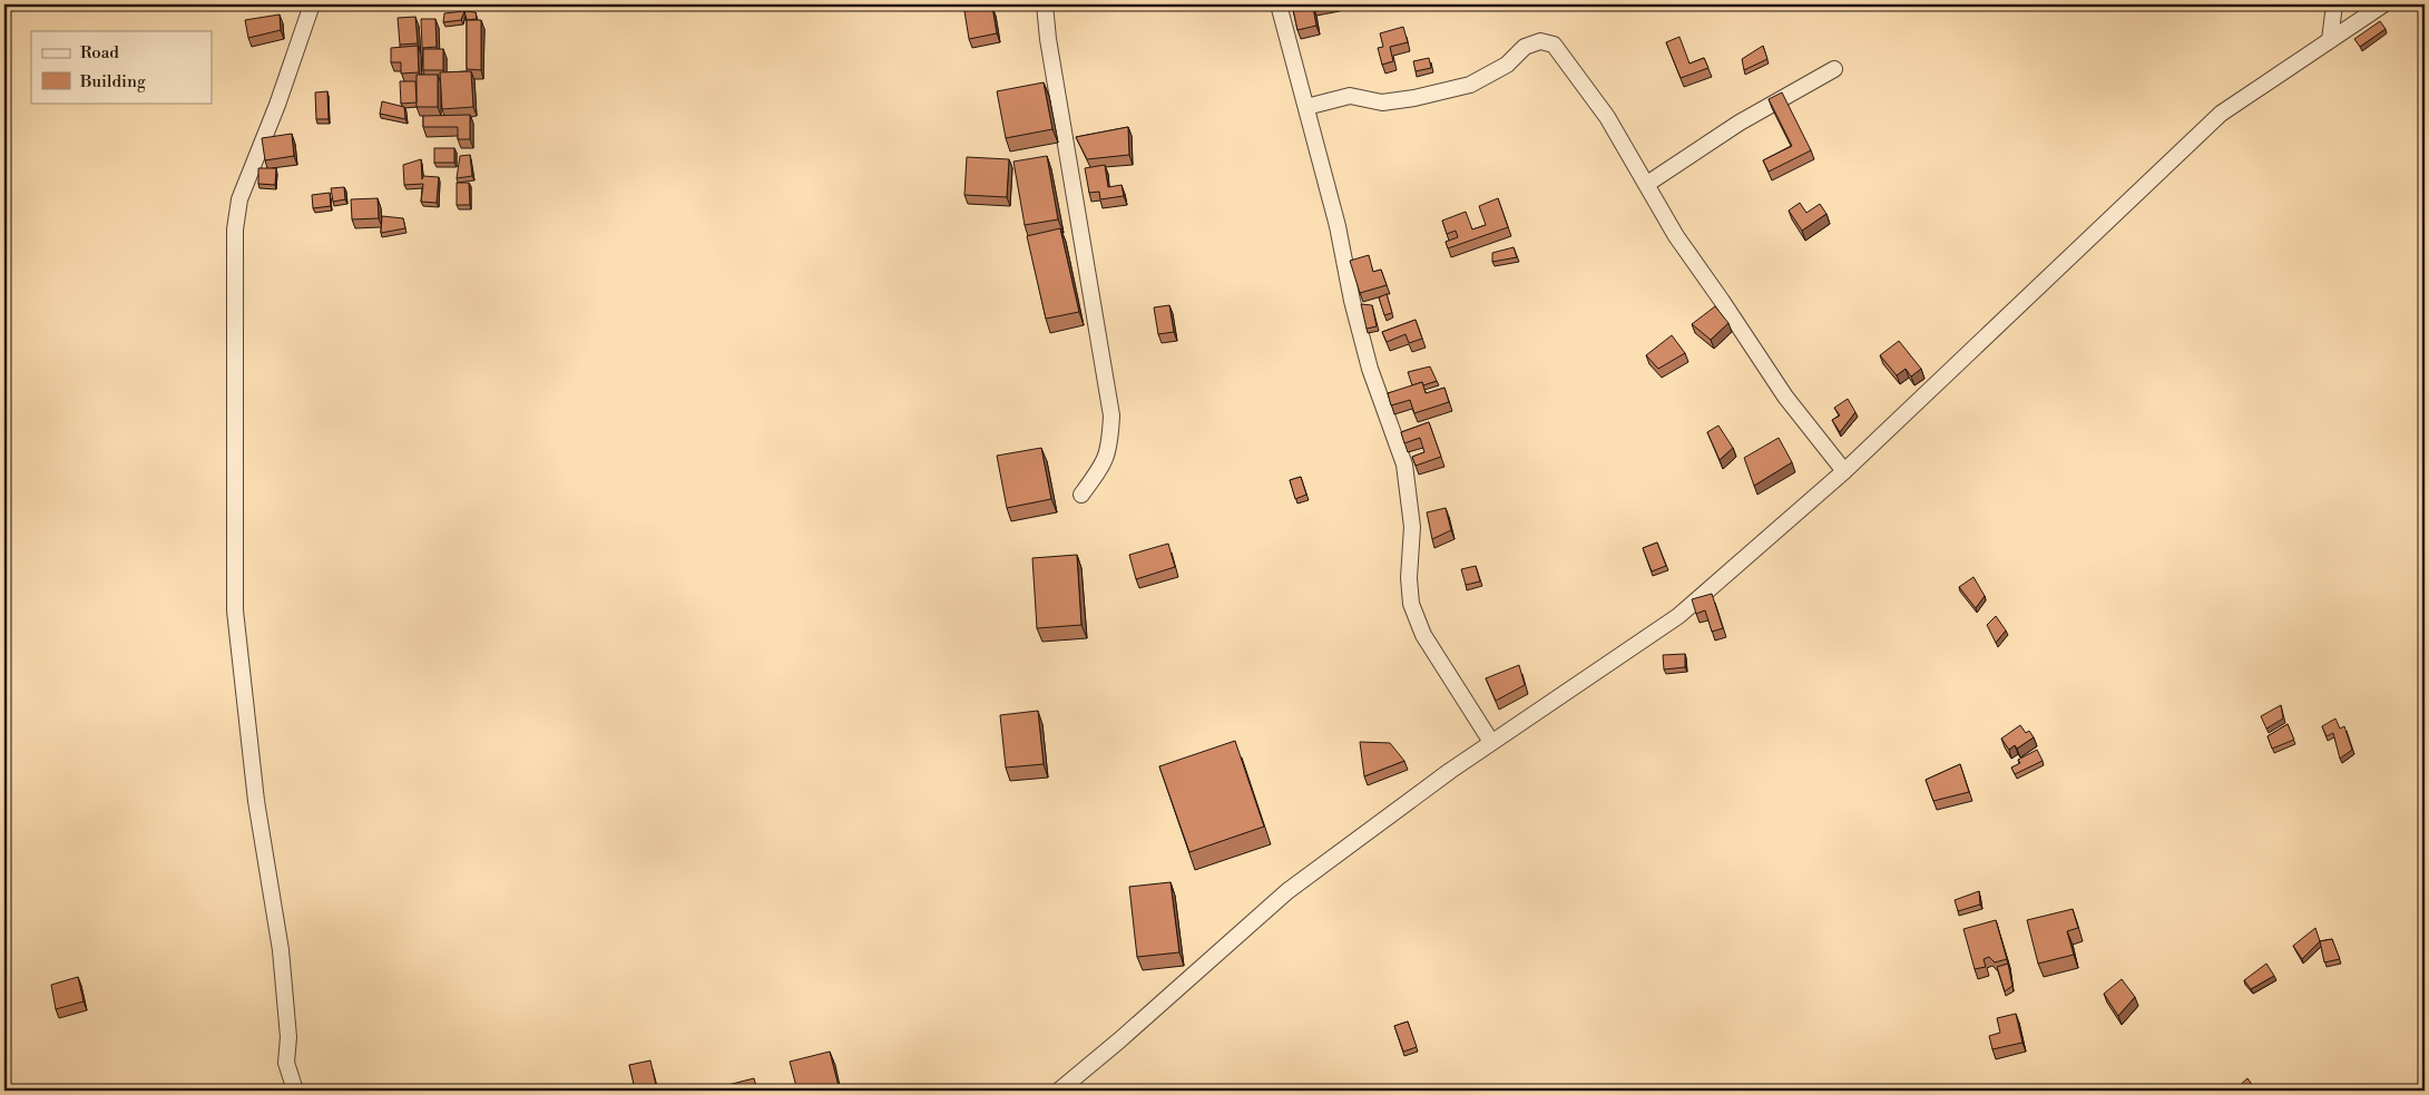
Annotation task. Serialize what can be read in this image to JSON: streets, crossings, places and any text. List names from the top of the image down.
{
  "legend": ["Road", "Building"]
}
